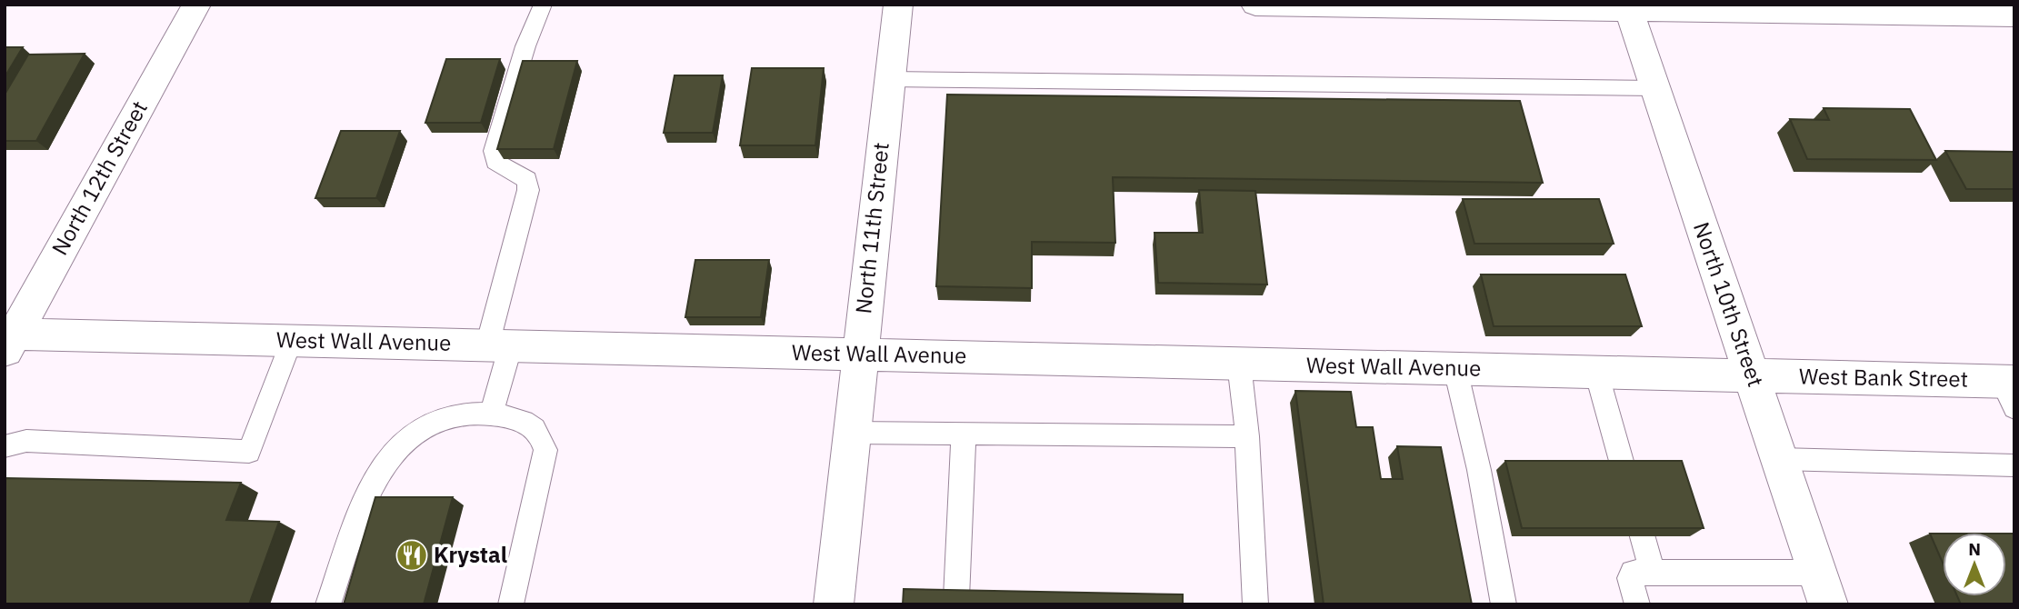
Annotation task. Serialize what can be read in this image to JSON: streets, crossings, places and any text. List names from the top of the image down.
{
  "streets": {
    "street": [
      "North 12th Street",
      "North 11th Street",
      "North 10th Street",
      "West Wall Avenue",
      "West Bank Street"
    ]
  },
  "crossings": [
    ["North 12th Street", "West Wall Avenue"],
    ["North 11th Street", "West Wall Avenue"],
    ["North 10th Street", "West Wall Avenue"],
    ["North 10th Street", "West Bank Street"],
    ["West Wall Avenue", "West Bank Street"]
  ],
  "places": {
    "restaurant": ["Krystal"]
  },
  "north": "top"
}
